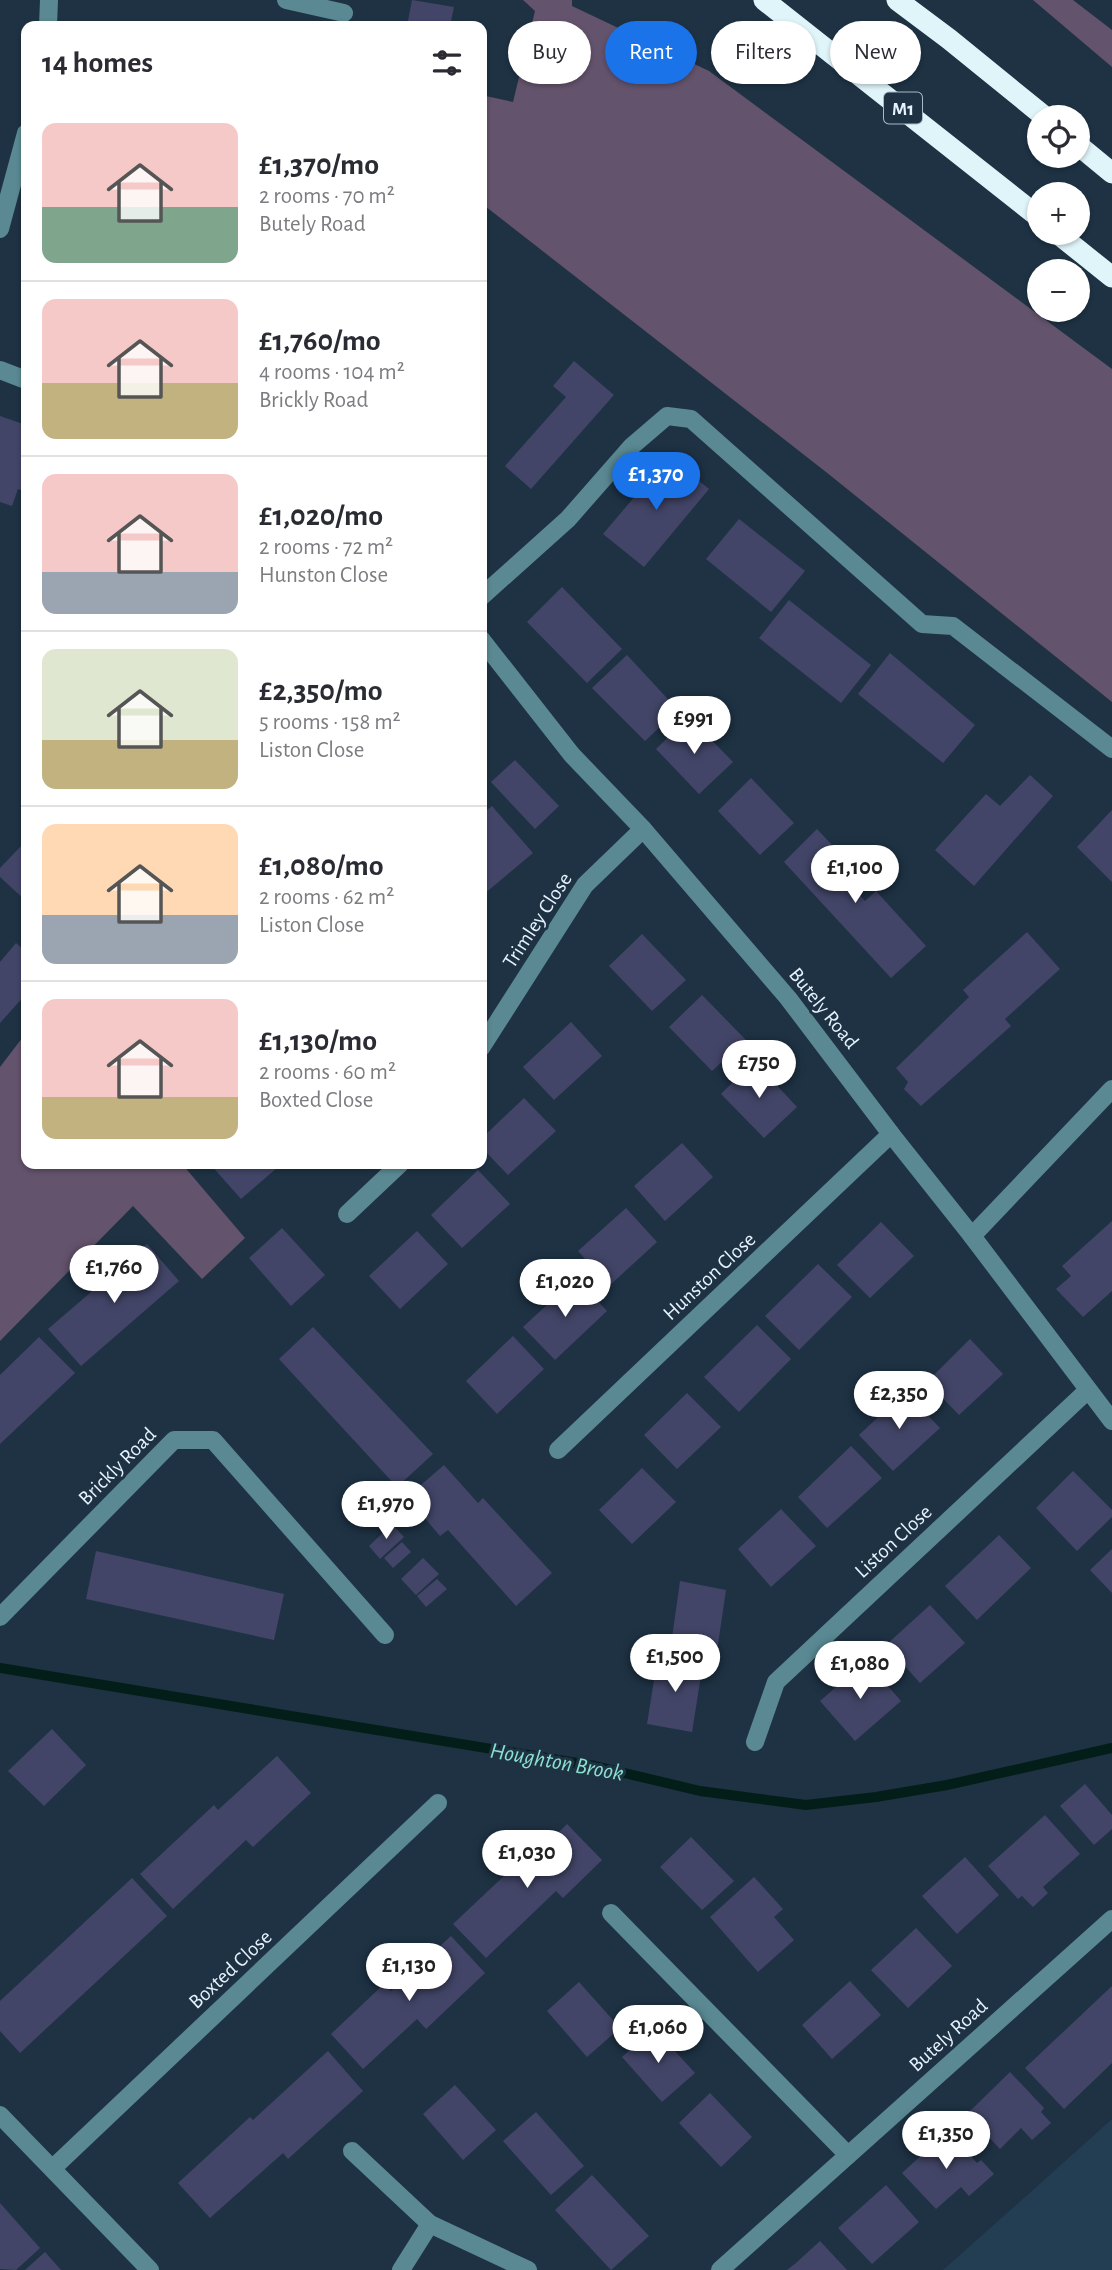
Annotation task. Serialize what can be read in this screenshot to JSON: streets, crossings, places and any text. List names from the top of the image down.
{
  "streets": {
    "highway": ["M1"],
    "street": [
      "Trimley Close",
      "Butely Road",
      "Hunston Close",
      "Brickly Road",
      "Liston Close",
      "Boxted Close"
    ]
  },
  "crossings": [
    ["Trimley Close", "Butely Road"],
    ["Butely Road", "Hunston Close"],
    ["Butely Road", "Liston Close"]
  ],
  "water": ["Houghton Brook"],
  "page": {
    "chip": [
      "Buy",
      "Rent",
      "Filters",
      "New"
    ],
    "heading": "14 homes",
    "map_buttons": ["+", "−"],
    "list": [
      {
        "name": "£1,370/mo",
        "note": "2 rooms · 70 m² · Butely Road"
      },
      {
        "name": "£1,760/mo",
        "note": "4 rooms · 104 m² · Brickly Road"
      },
      {
        "name": "£1,020/mo",
        "note": "2 rooms · 72 m² · Hunston Close"
      },
      {
        "name": "£2,350/mo",
        "note": "5 rooms · 158 m² · Liston Close"
      },
      {
        "name": "£1,080/mo",
        "note": "2 rooms · 62 m² · Liston Close"
      },
      {
        "name": "£1,130/mo",
        "note": "2 rooms · 60 m² · Boxted Close"
      }
    ],
    "price": [
      "£1,370",
      "£991",
      "£1,100",
      "£750",
      "£1,760",
      "£1,020",
      "£2,350",
      "£1,970",
      "£1,500",
      "£1,080",
      "£1,030",
      "£1,130",
      "£1,060",
      "£1,350"
    ]
  }
}
